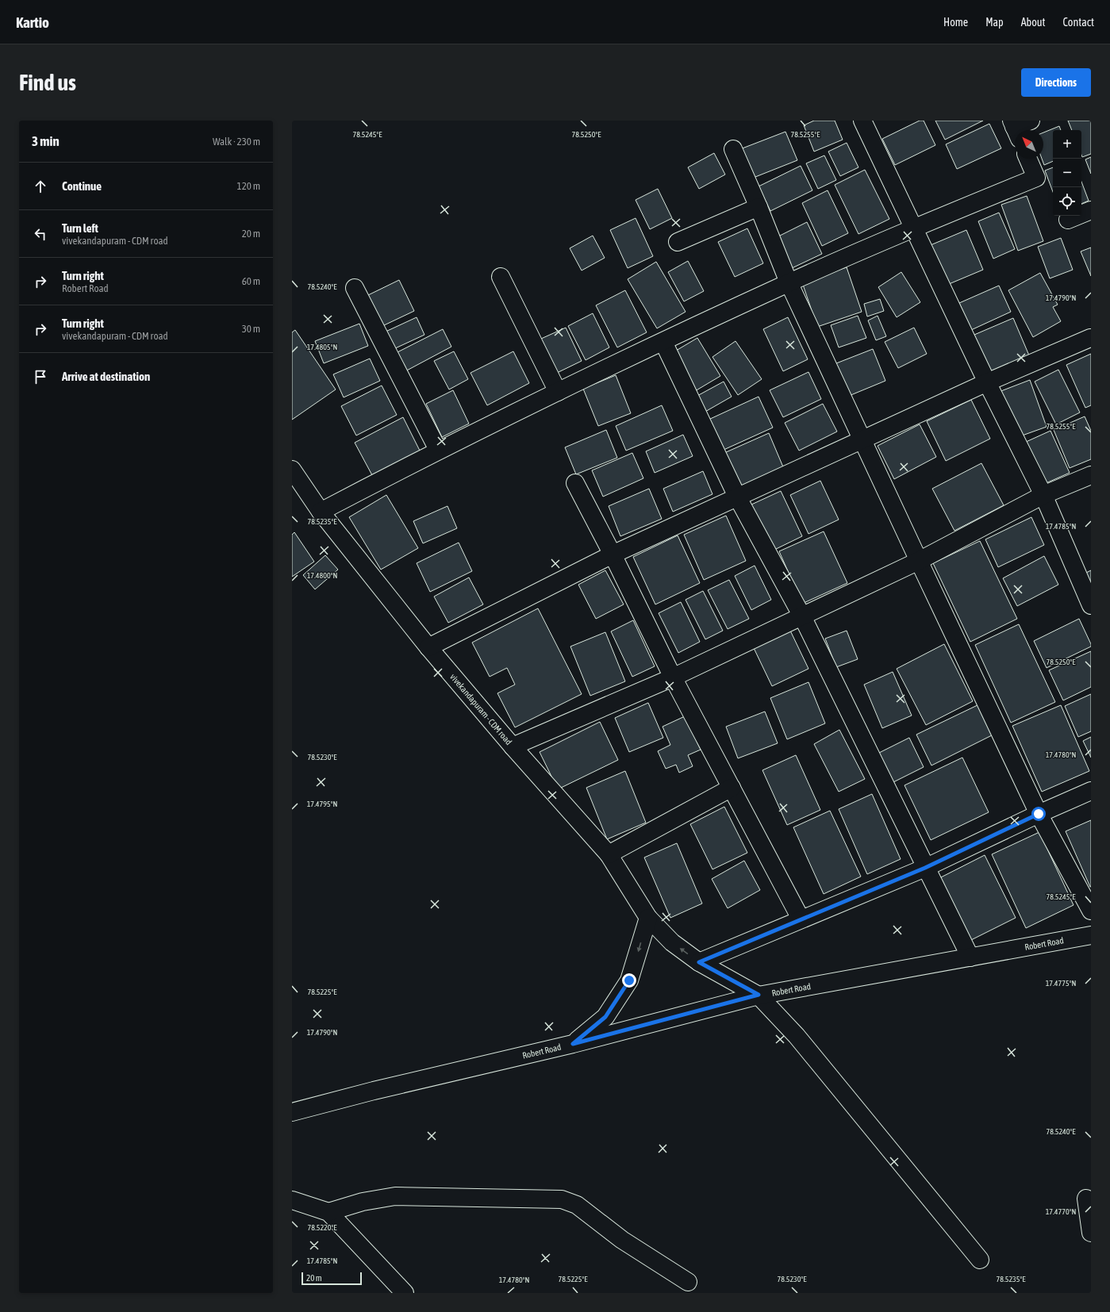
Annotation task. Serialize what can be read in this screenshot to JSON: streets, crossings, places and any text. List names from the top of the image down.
{
  "streets": {
    "street": ["vivekandapuram - CDM road", "Robert Road"]
  },
  "crossings": [
    ["vivekandapuram - CDM road", "Robert Road"]
  ],
  "scale_bar": "20 m",
  "north": "top left",
  "page": {
    "header": "Kartio",
    "nav": [
      "Home",
      "Map",
      "About",
      "Contact"
    ],
    "buttons": "Directions",
    "title": "Find us",
    "heading": ["3 min", "Walk · 230 m"],
    "map_buttons": ["+", "−"],
    "list": [
      ["Continue", "120 m"],
      ["Turn left", "vivekandapuram - CDM road", "20 m"],
      ["Turn right", "Robert Road", "60 m"],
      ["Turn right", "vivekandapuram - CDM road", "30 m"],
      "Arrive at destination"
    ],
    "scale": "20 m"
  },
  "coordinates": [
    "78.5250°E",
    "78.5255°E",
    "78.5245°E",
    "78.5240°E",
    "17.4790°N",
    "17.4805°N",
    "78.5235°E",
    "17.4785°N",
    "17.4800°N",
    "17.4780°N",
    "78.5230°E",
    "17.4795°N",
    "17.4775°N",
    "78.5225°E",
    "17.4770°N",
    "78.5220°E"
  ]
}
